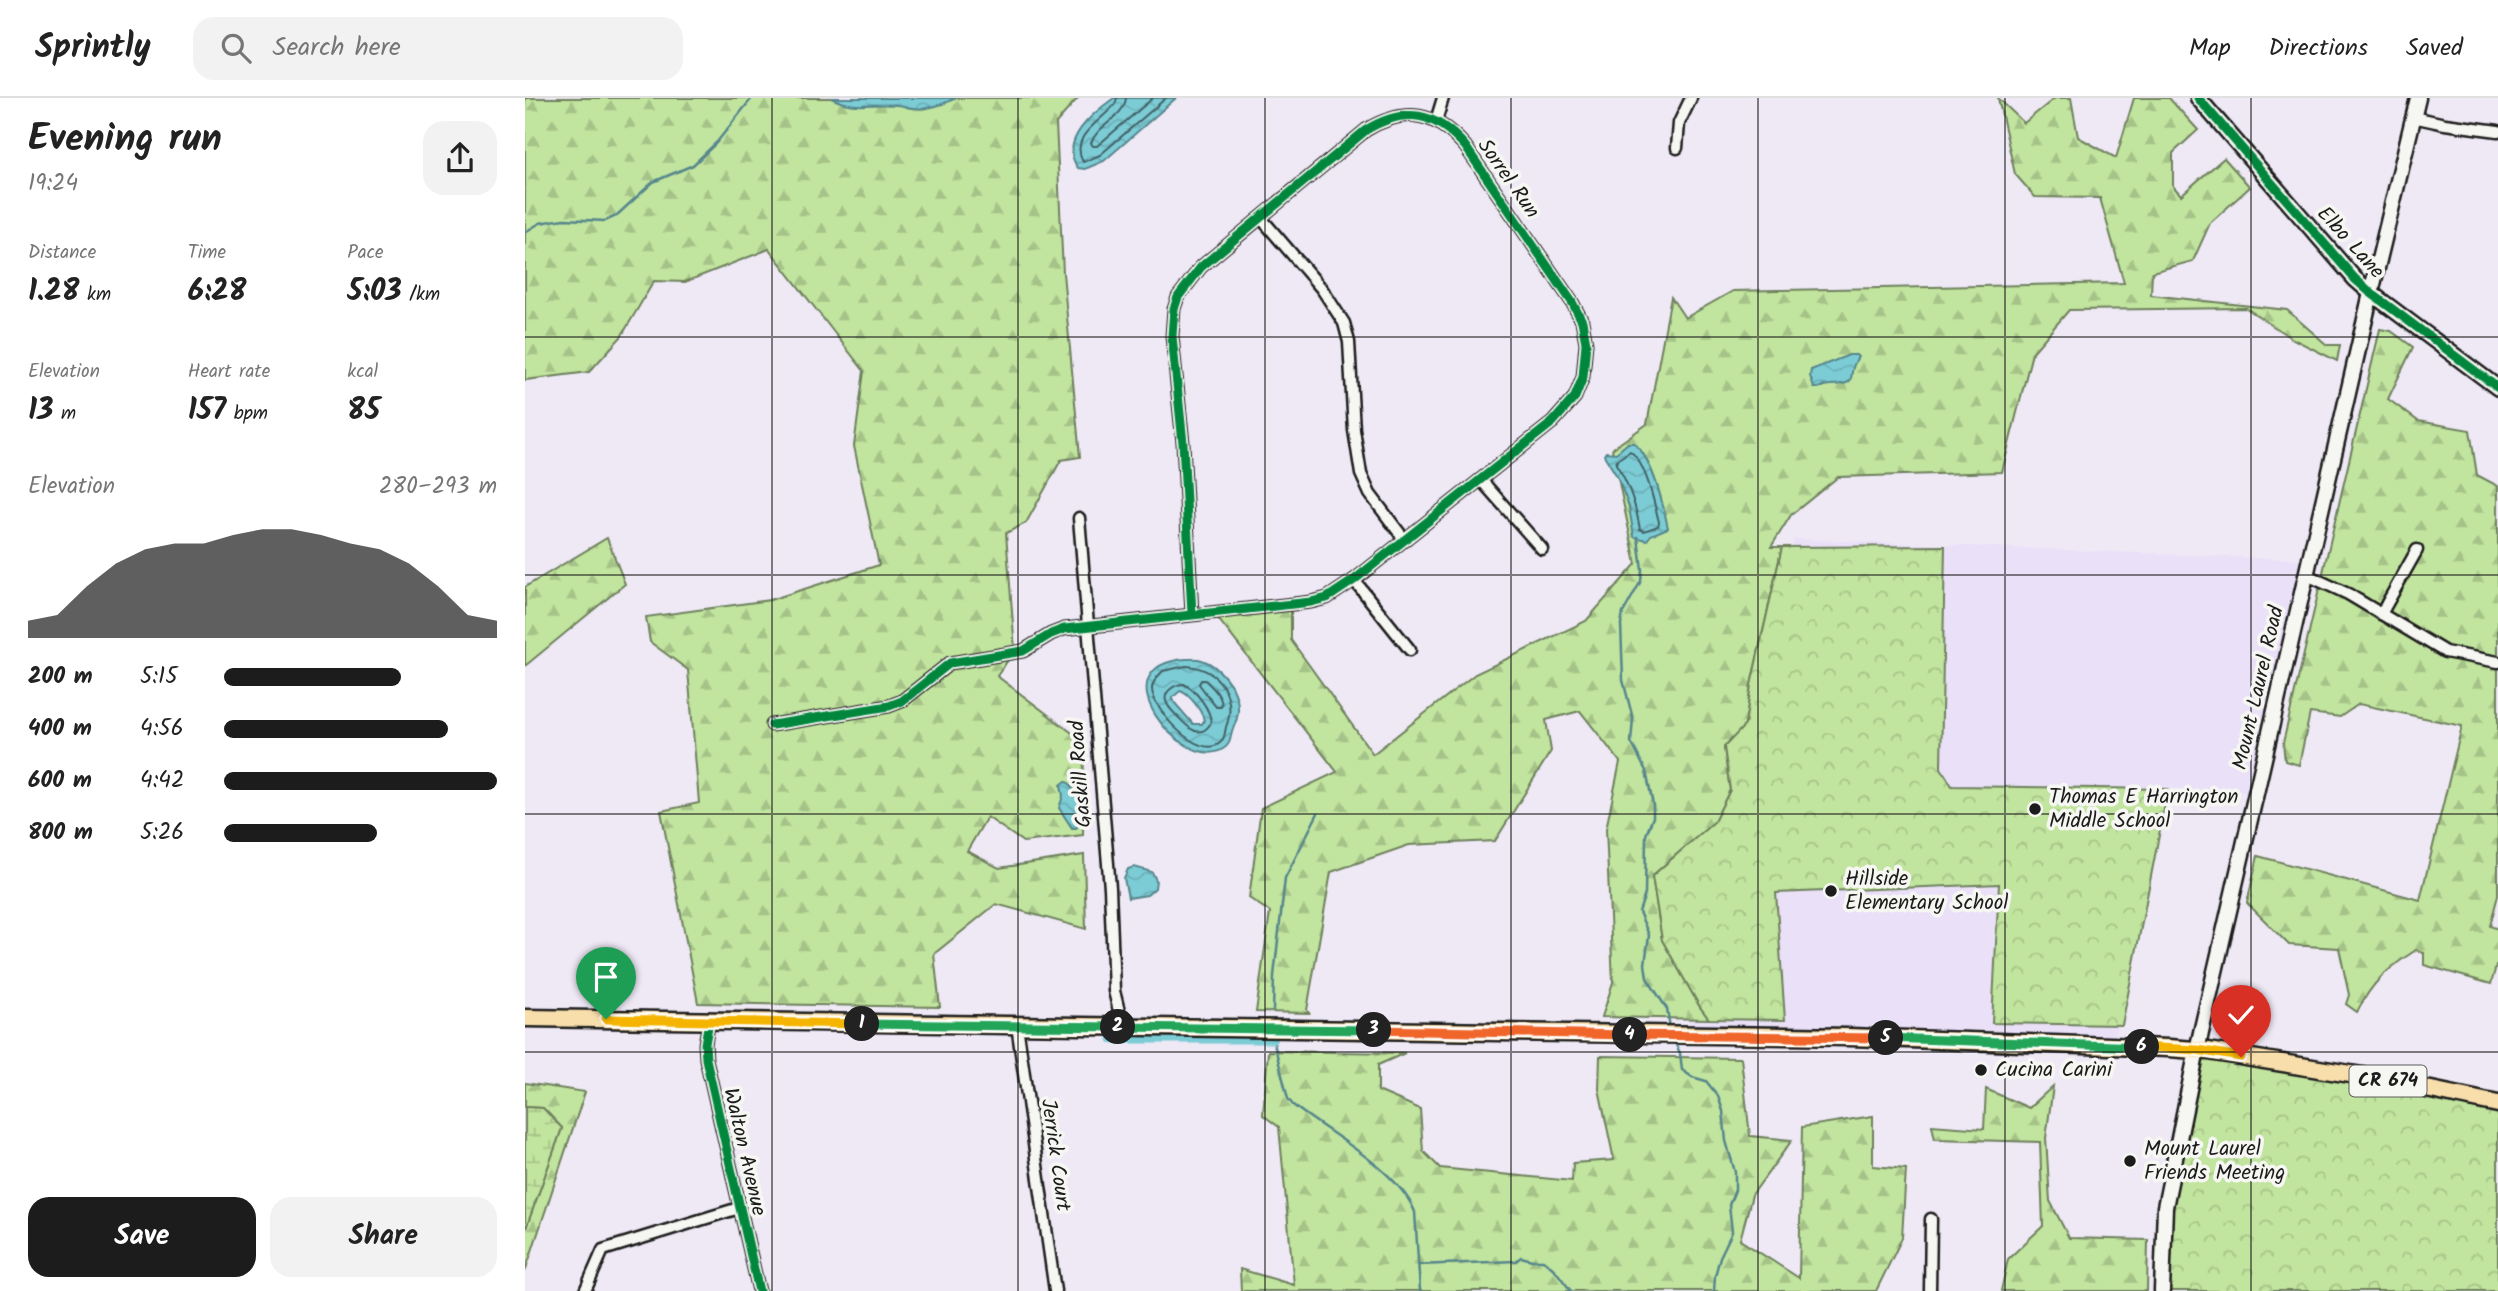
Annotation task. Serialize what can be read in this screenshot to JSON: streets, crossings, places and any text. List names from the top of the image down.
{
  "streets": {
    "main road": ["Elbo Lane", "Mount Laurel Road", "CR 674"],
    "street": [
      "Sorrel Run",
      "Gaskill Road",
      "Walton Avenue",
      "Jerrick Court"
    ]
  },
  "crossings": [
    ["Sorrel Run", "Gaskill Road"],
    ["Elbo Lane", "Mount Laurel Road"],
    ["Mount Laurel Road", "CR 674"],
    ["Gaskill Road", "CR 674"],
    ["CR 674", "Walton Avenue"],
    ["CR 674", "Jerrick Court"]
  ],
  "places": [
    "Thomas E Harrington Middle School",
    "Hillside Elementary School",
    "Cucina Carini",
    "Mount Laurel Friends Meeting"
  ],
  "page": {
    "header": "Sprintly",
    "search": "Search here",
    "nav": ["Map", "Directions", "Saved"],
    "heading": ["Evening run", "19:24"],
    "stats": [
      ["Distance", "1.28 km"],
      ["Time", "6:28"],
      ["Pace", "5:03 /km"],
      ["Elevation", "13 m"],
      ["Heart rate", "157 bpm"],
      ["kcal", "85"]
    ],
    "chart": ["Elevation", "280–293 m"],
    "list": [
      {
        "name": "200 m",
        "note": "5:15"
      },
      {
        "name": "400 m",
        "note": "4:56"
      },
      {
        "name": "600 m",
        "note": "4:42"
      },
      {
        "name": "800 m",
        "note": "5:26"
      }
    ],
    "pins": [
      "1",
      "2",
      "3",
      "4",
      "5",
      "6"
    ],
    "buttons": ["Save", "Share"]
  }
}
